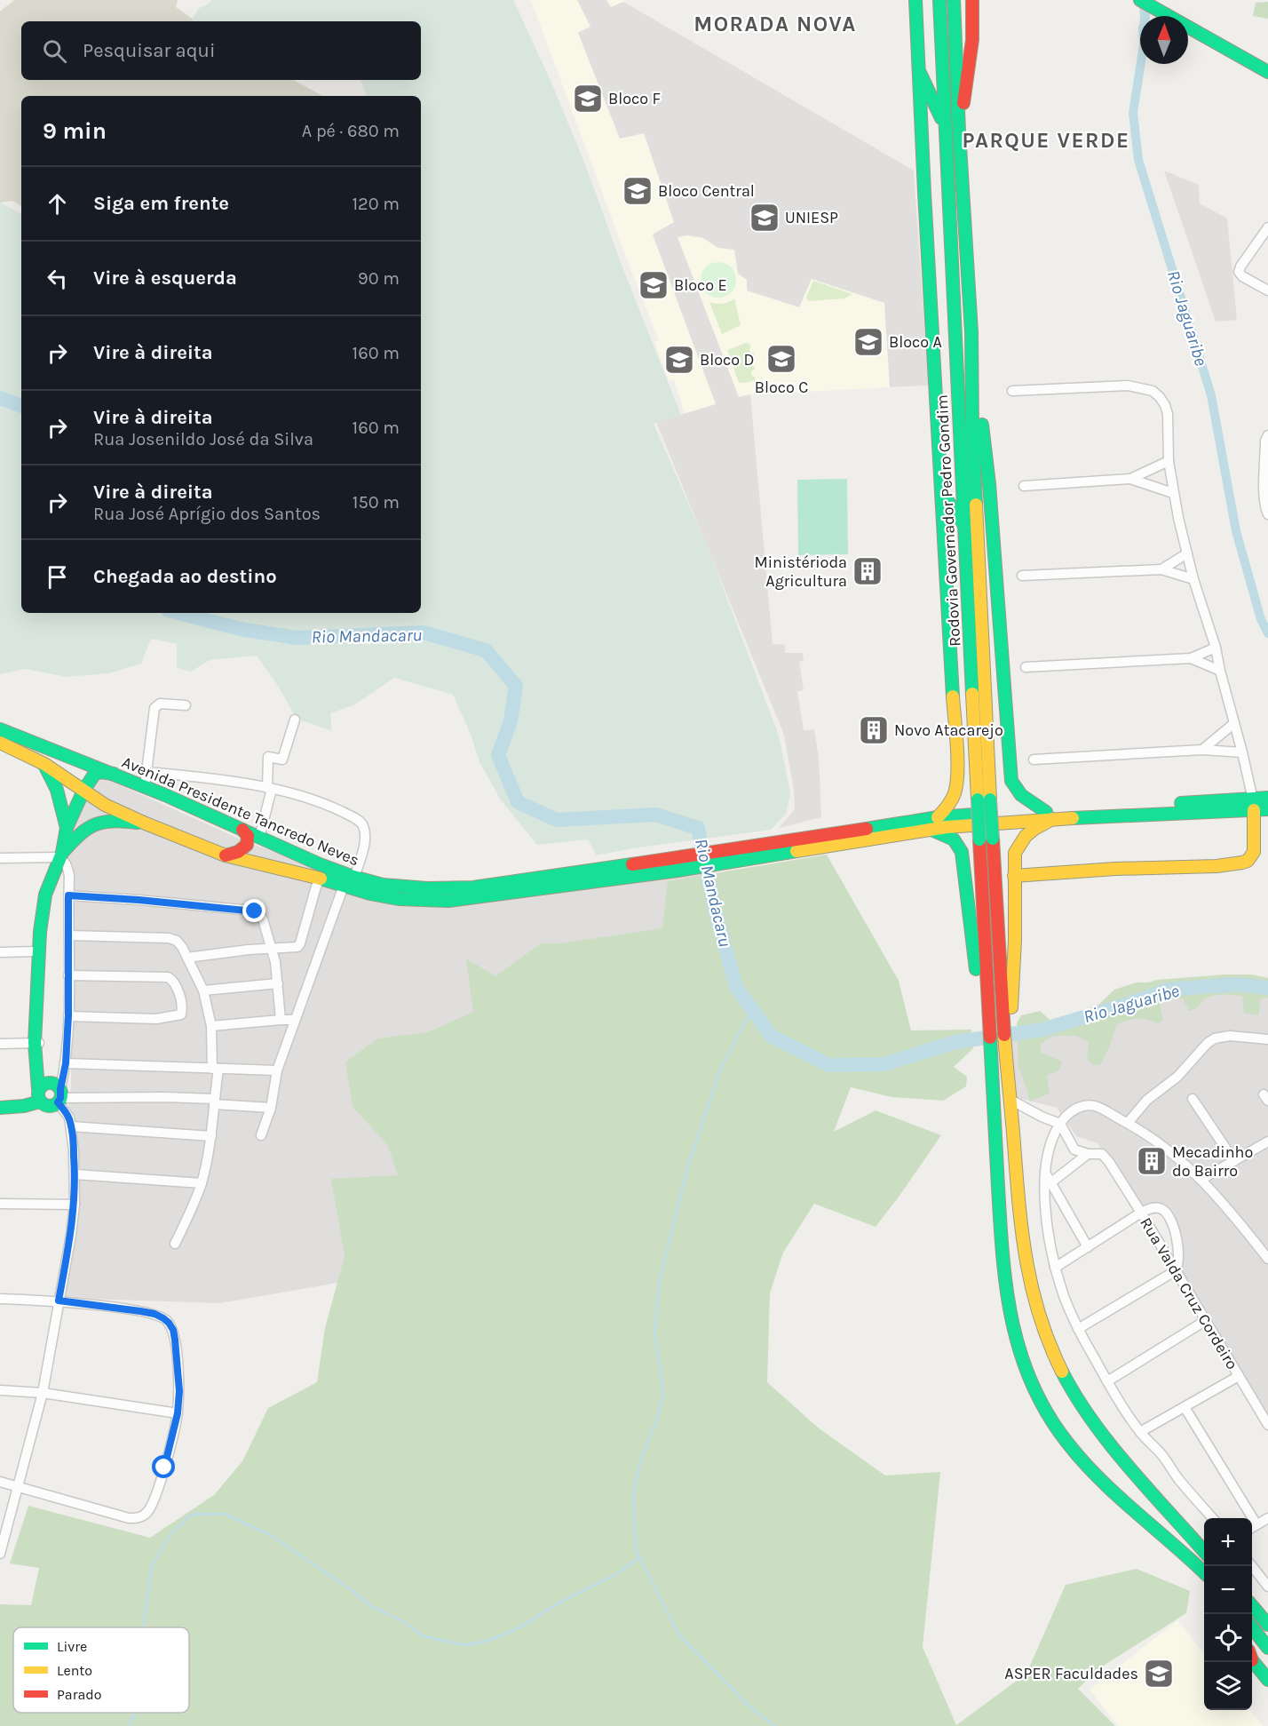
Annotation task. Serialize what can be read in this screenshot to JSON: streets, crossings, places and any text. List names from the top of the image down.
{
  "streets": {
    "main road": ["Rodovia Governador Pedro Gondim", "Avenida Presidente Tancredo Neves"],
    "street": ["Rua Valda Cruz Cordeiro"]
  },
  "districts": ["MORADA NOVA", "PARQUE VERDE"],
  "water": ["Rio Jaguaribe", "Rio Mandacaru"],
  "places": {
    "school or university": [
      "Bloco F",
      "Bloco Central",
      "UNIESP",
      "Bloco E",
      "Bloco A",
      "Bloco C",
      "Bloco D",
      "ASPER Faculdades"
    ],
    "building": ["Ministérioda Agricultura", "Novo Atacarejo", "Mecadinho do Bairro"]
  },
  "legend": ["Livre", "Lento", "Parado"],
  "north": "top",
  "page": {
    "search": "Pesquisar aqui",
    "heading": ["9 min", "A pé · 680 m"],
    "list": [
      ["Siga em frente", "120 m"],
      ["Vire à esquerda", "90 m"],
      ["Vire à direita", "160 m"],
      ["Vire à direita", "Rua Josenildo José da Silva", "160 m"],
      ["Vire à direita", "Rua José Aprígio dos Santos", "150 m"],
      "Chegada ao destino"
    ],
    "map_buttons": ["+", "−"]
  }
}
